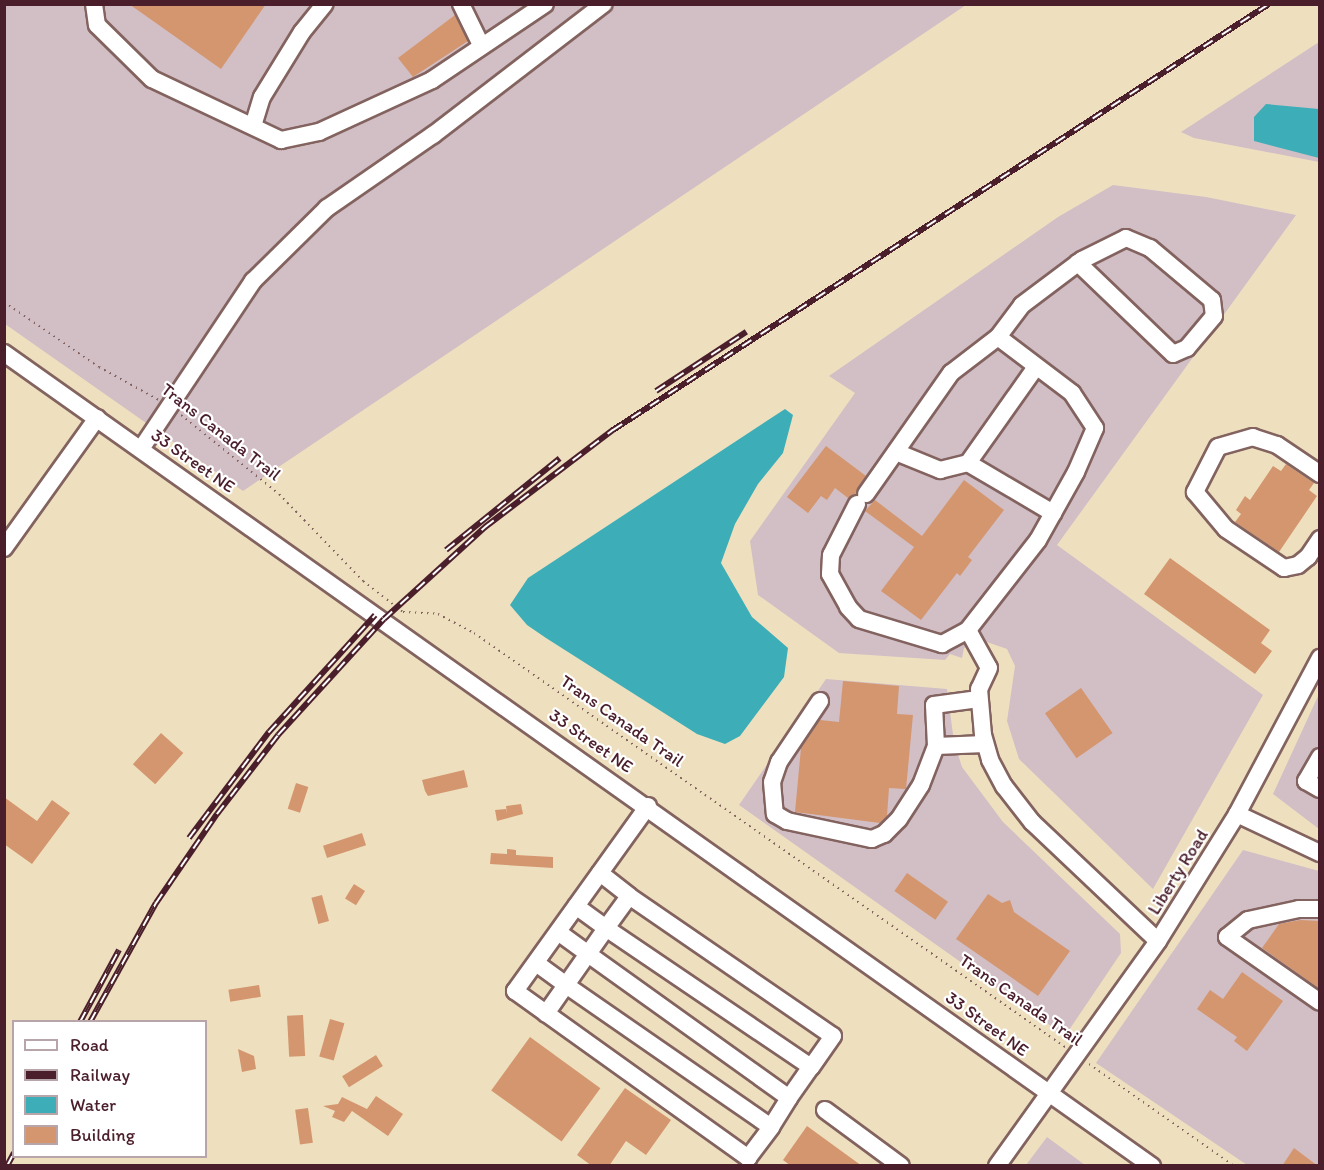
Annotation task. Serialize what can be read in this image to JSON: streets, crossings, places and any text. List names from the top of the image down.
{
  "streets": {
    "street": ["33 Street NE", "Liberty Road"],
    "path": ["Trans Canada Trail"]
  },
  "crossings": [
    ["Trans Canada Trail", "Liberty Road"],
    ["33 Street NE", "Liberty Road"]
  ],
  "legend": [
    "Road",
    "Railway",
    "Water",
    "Building"
  ]
}
